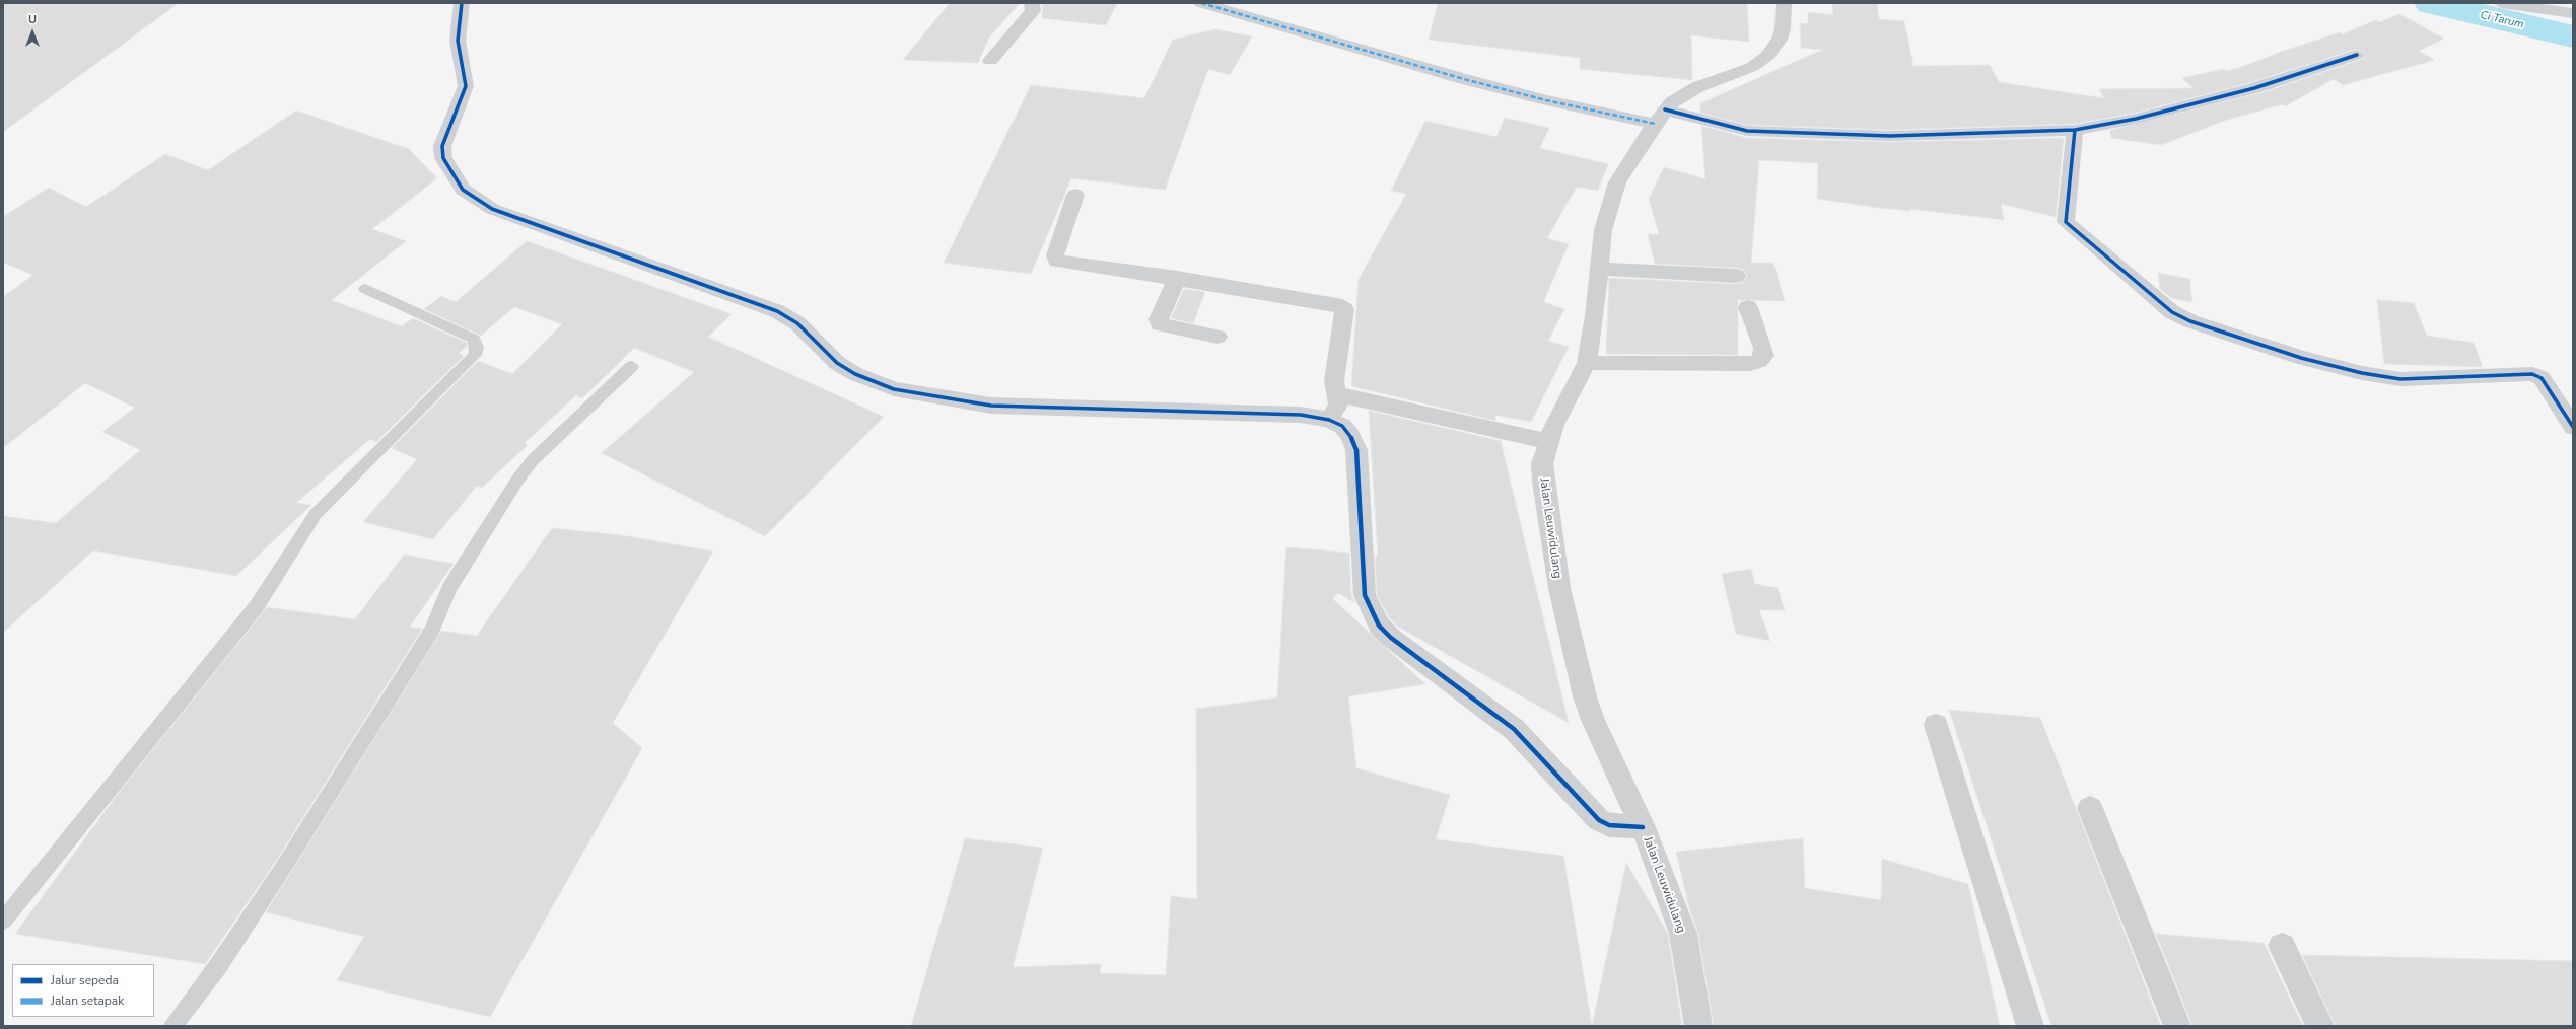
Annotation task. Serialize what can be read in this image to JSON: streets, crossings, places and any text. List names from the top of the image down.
{
  "streets": {
    "street": ["Jalan Leuwidulang"]
  },
  "water": ["Ci Tarum"],
  "legend": ["Jalur sepeda", "Jalan setapak"],
  "north": "top"
}
